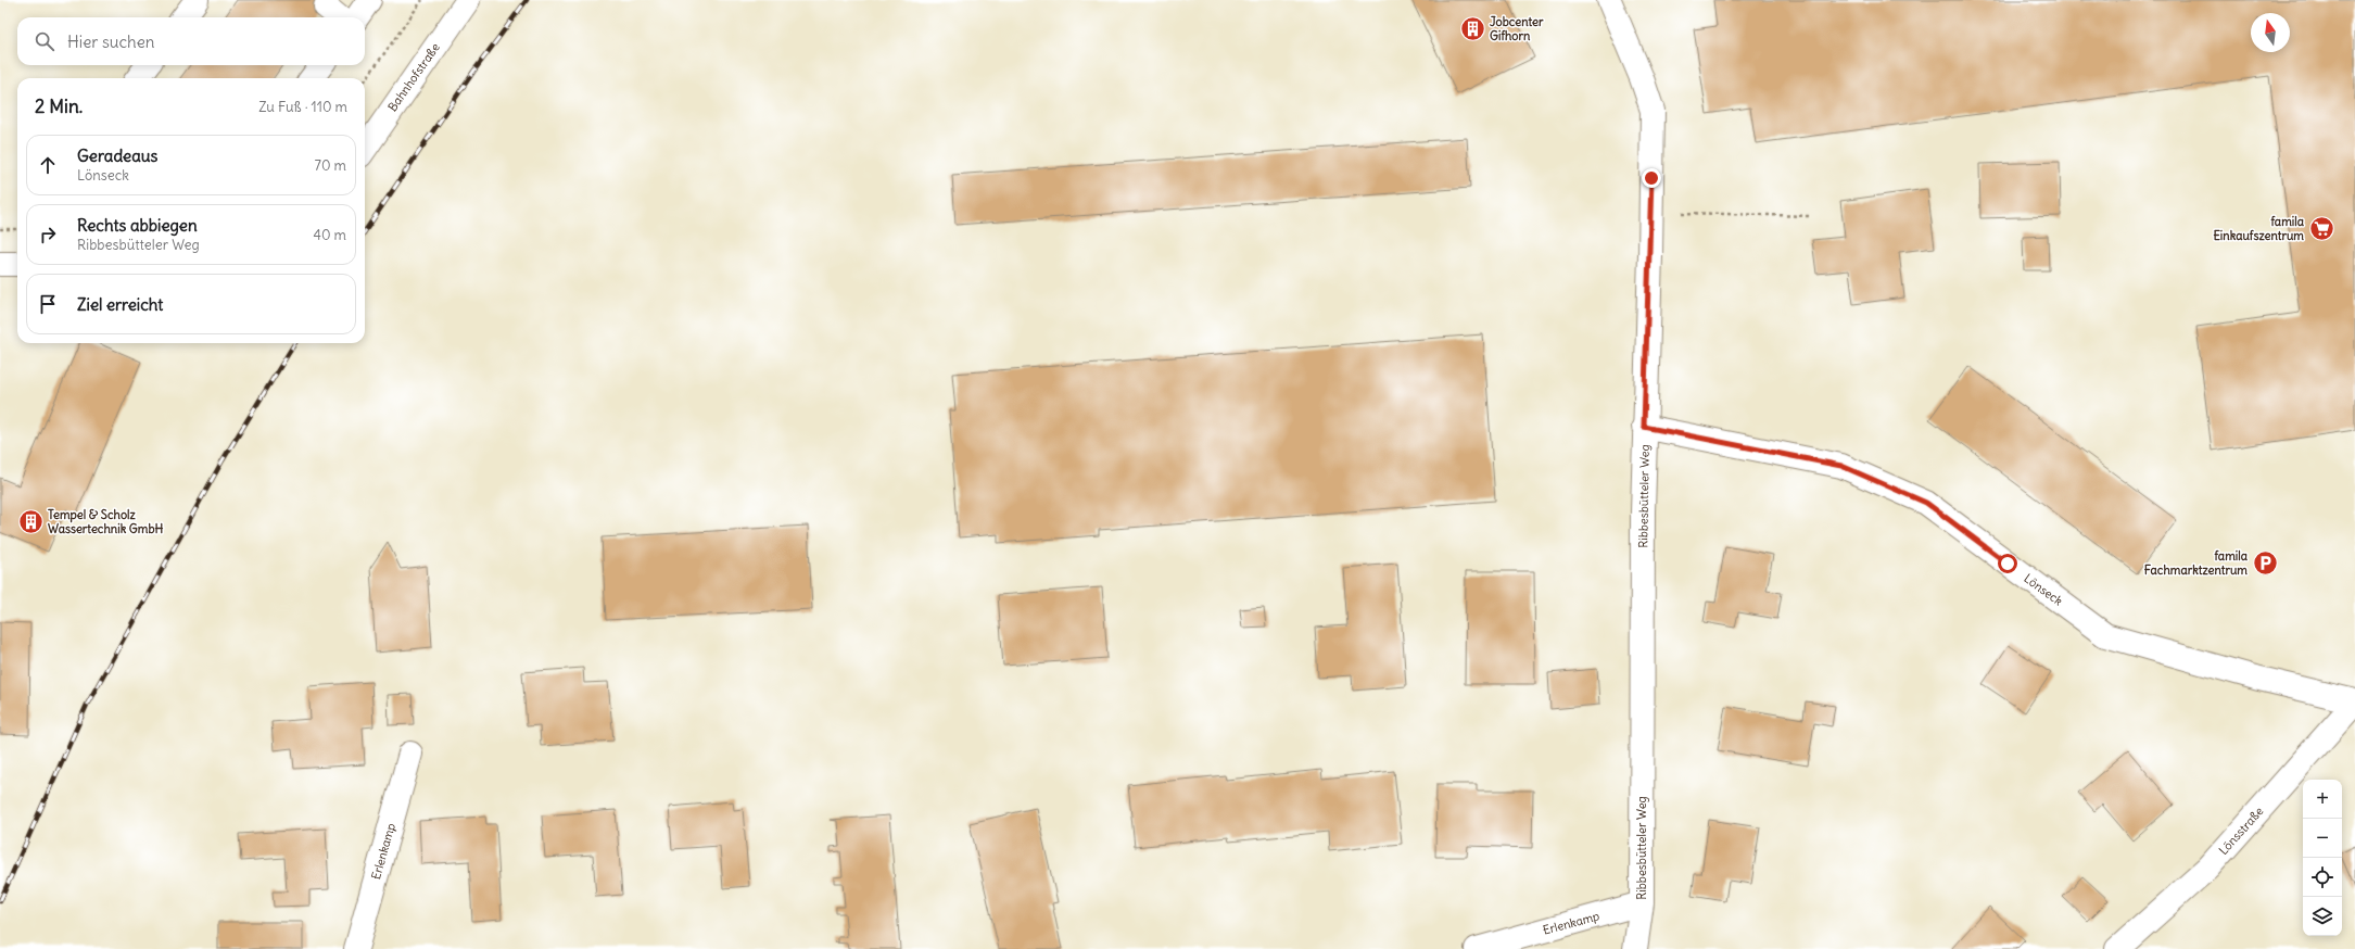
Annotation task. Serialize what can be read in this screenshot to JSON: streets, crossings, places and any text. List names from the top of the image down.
{
  "streets": {
    "street": [
      "Bahnhofstraße",
      "Ribbesbütteler Weg",
      "Lönseck",
      "Lönsstraße",
      "Erlenkamp"
    ]
  },
  "crossings": [
    ["Ribbesbütteler Weg", "Lönseck"],
    ["Ribbesbütteler Weg", "Erlenkamp"],
    ["Lönseck", "Lönsstraße"]
  ],
  "places": {
    "building": ["Jobcenter Gifhorn", "Tempel & Scholz Wassertechnik GmbH"],
    "supermarket": ["famila Einkaufszentrum"],
    "parking": ["famila Fachmarktzentrum"]
  },
  "north": "top",
  "page": {
    "search": "Hier suchen",
    "heading": ["2 Min.", "Zu Fuß · 110 m"],
    "list": [
      ["Geradeaus", "Lönseck", "70 m"],
      ["Rechts abbiegen", "Ribbesbütteler Weg", "40 m"],
      "Ziel erreicht"
    ],
    "map_buttons": ["+", "−"]
  }
}
